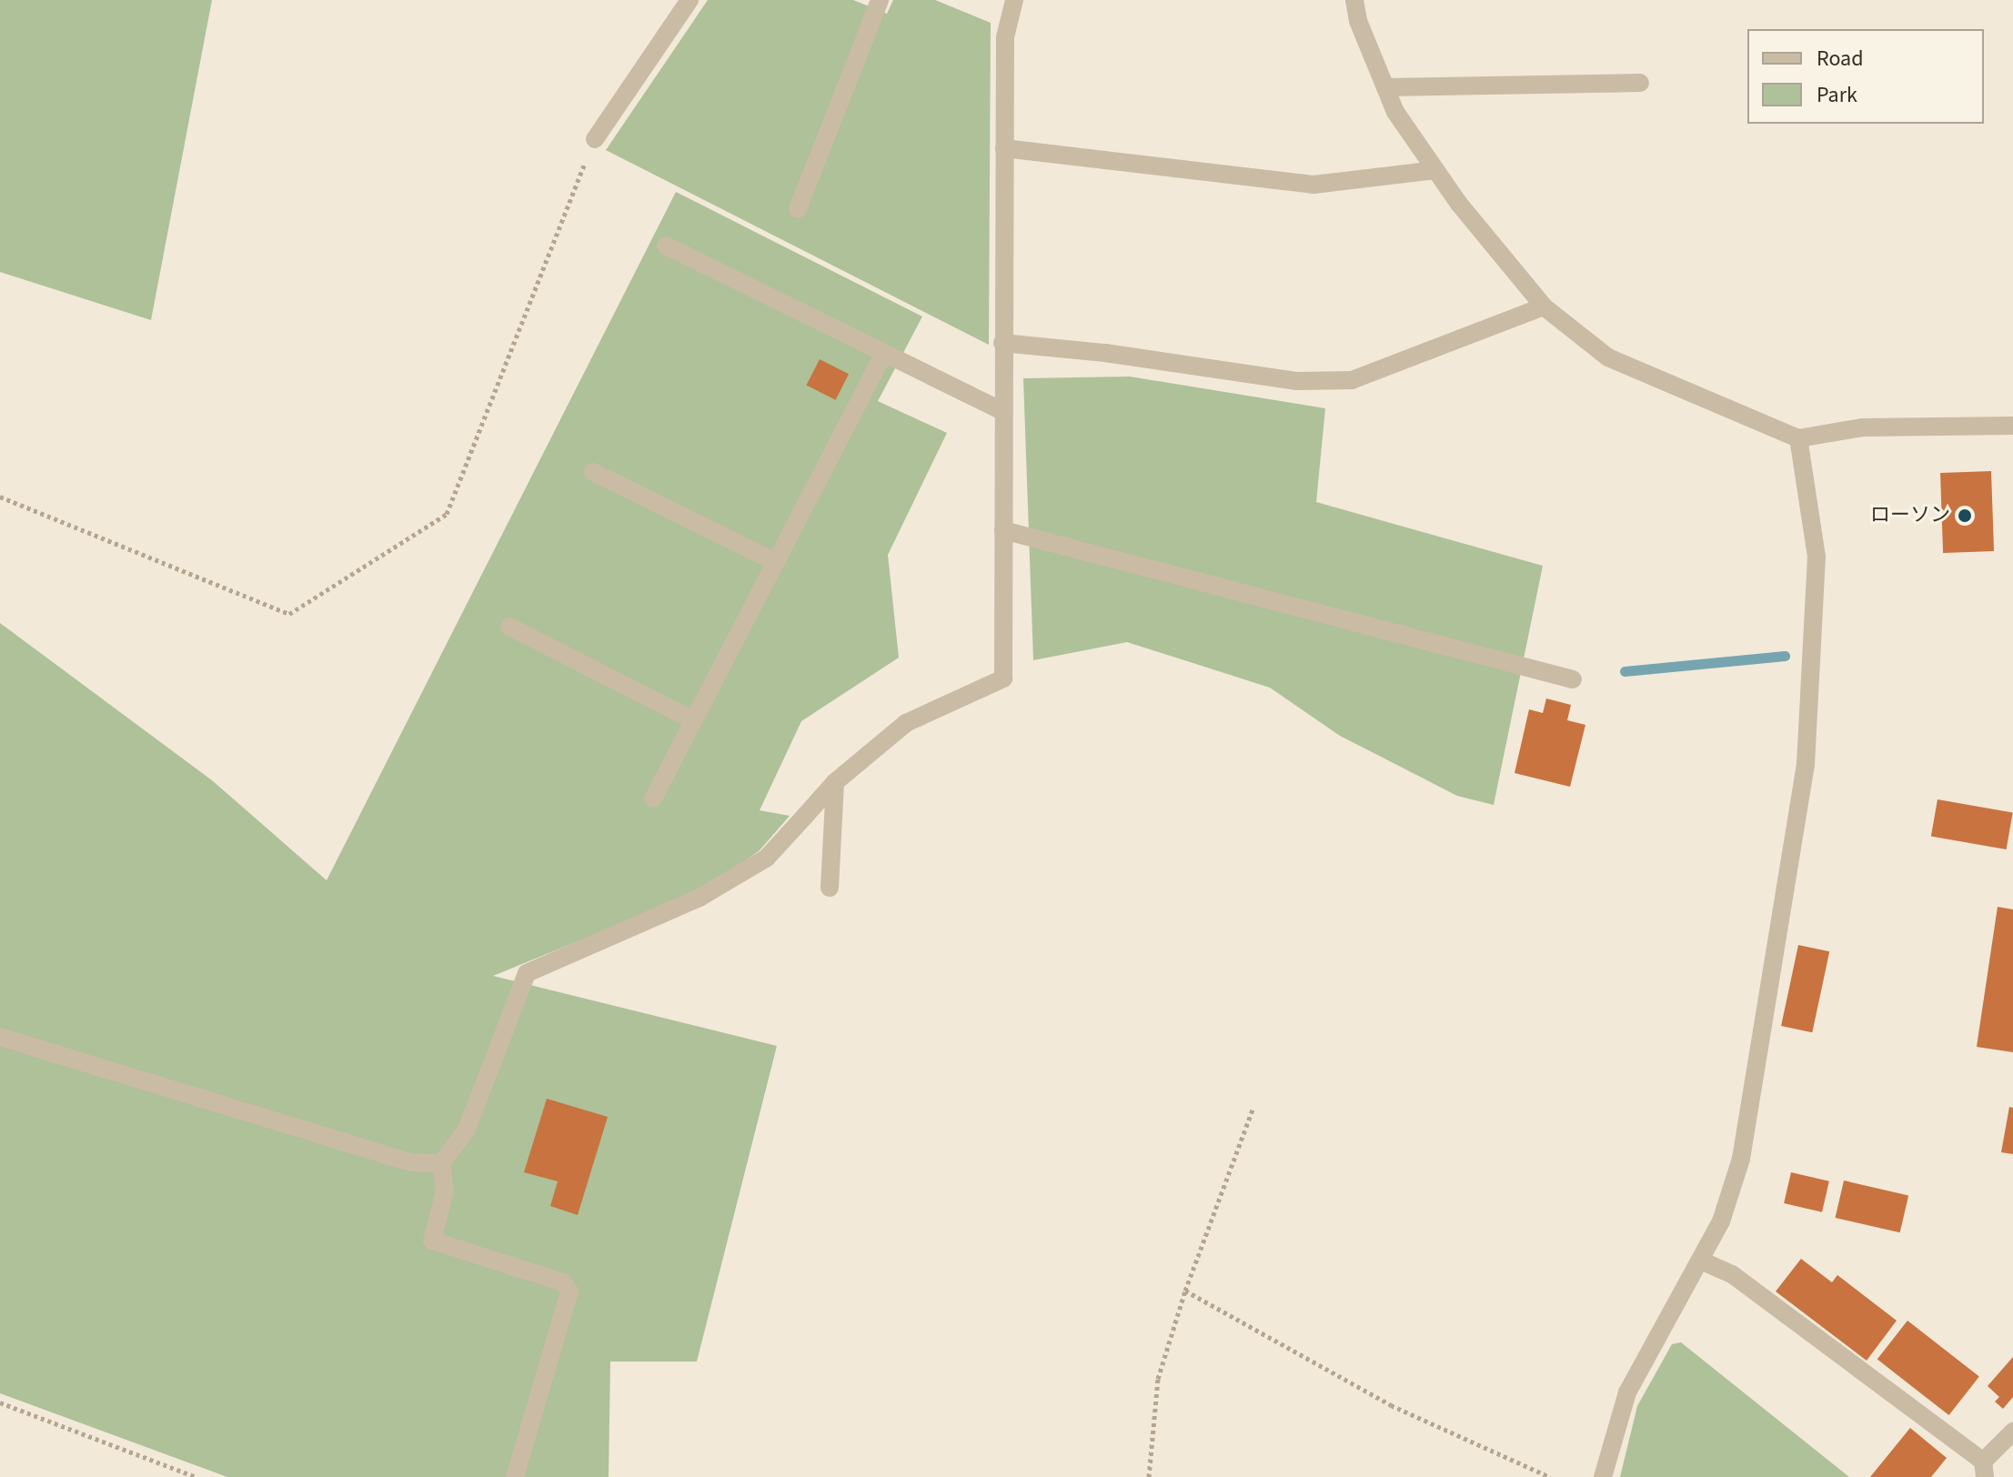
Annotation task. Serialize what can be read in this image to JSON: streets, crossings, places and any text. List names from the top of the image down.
{
  "places": ["ローソン"],
  "legend": ["Road", "Park"]
}
